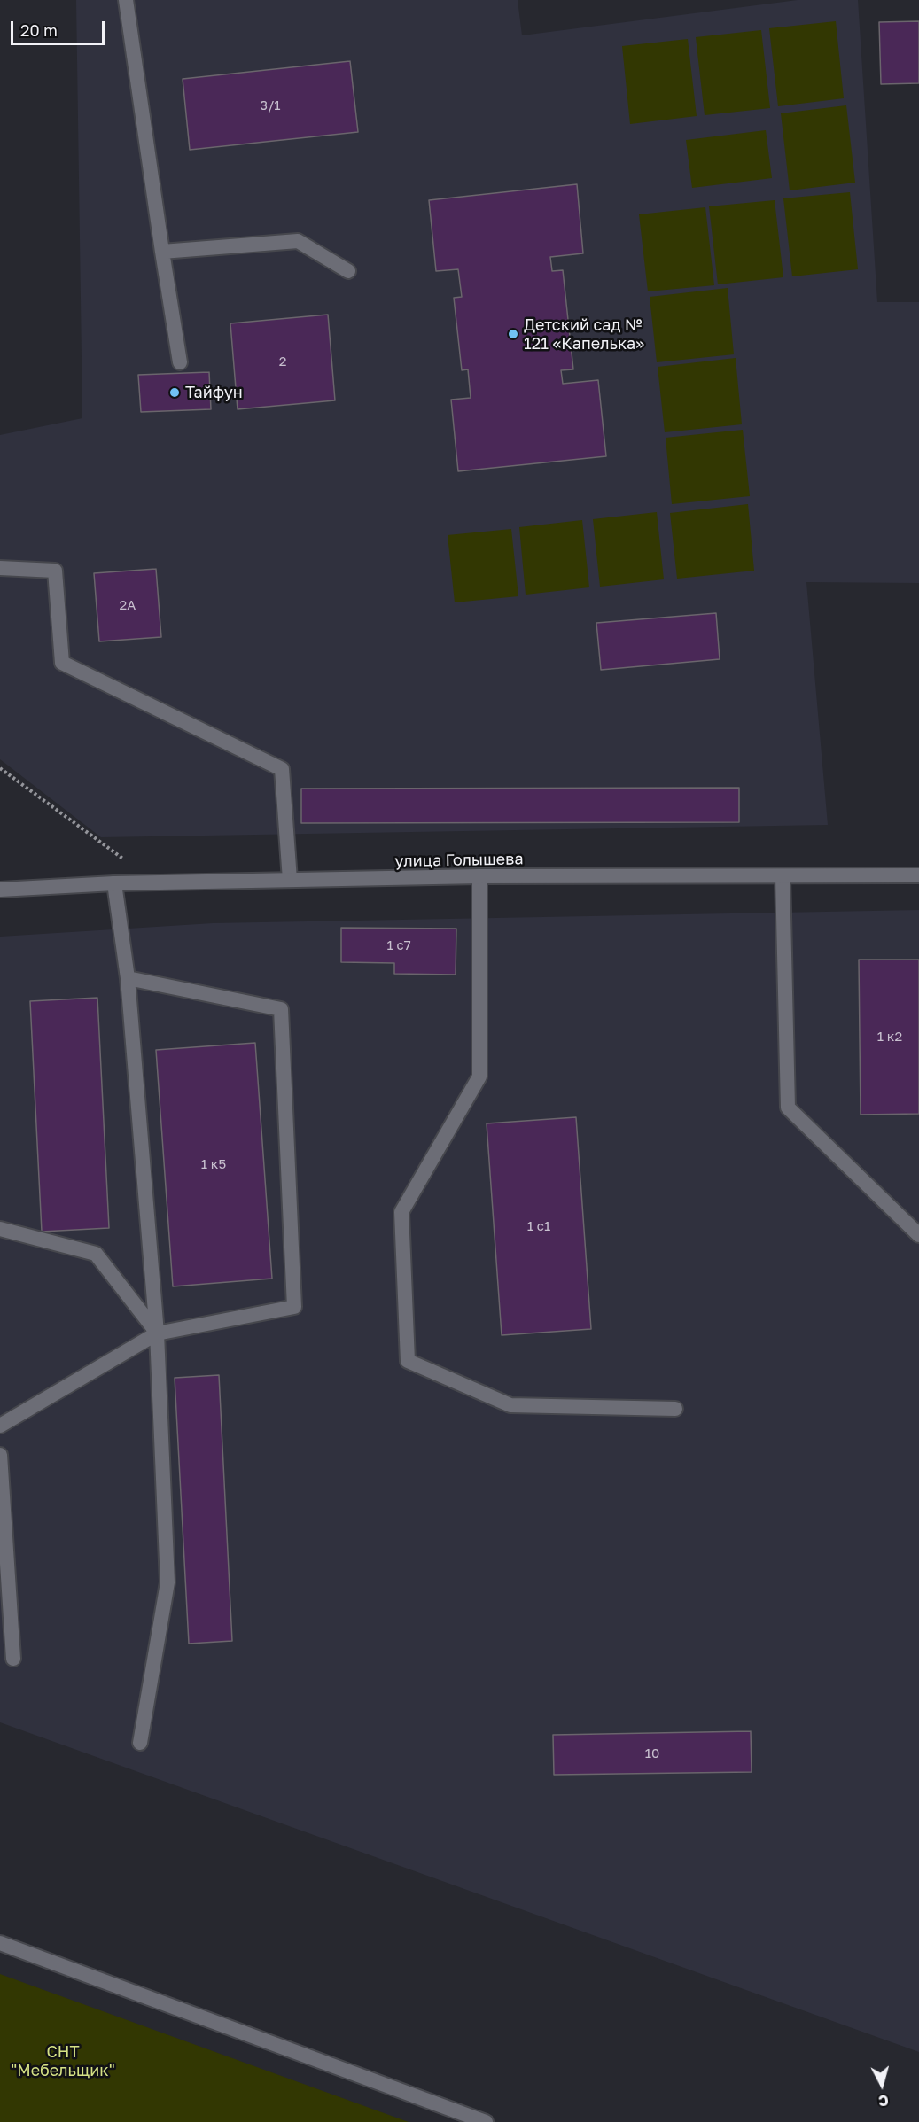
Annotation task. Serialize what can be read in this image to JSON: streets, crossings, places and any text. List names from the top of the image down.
{
  "streets": {
    "street": ["улица Голышева"]
  },
  "parks": ["СНТ \"Мебельщик\""],
  "places": ["Детский сад № 121 «Капелька»", "Тайфун"],
  "house_numbers": [
    "3/1",
    "2",
    "2А",
    "1 с7",
    "1 к2",
    "1 к5",
    "1 с1",
    "10"
  ],
  "scale_bar": "20 m",
  "north": "bottom"
}
